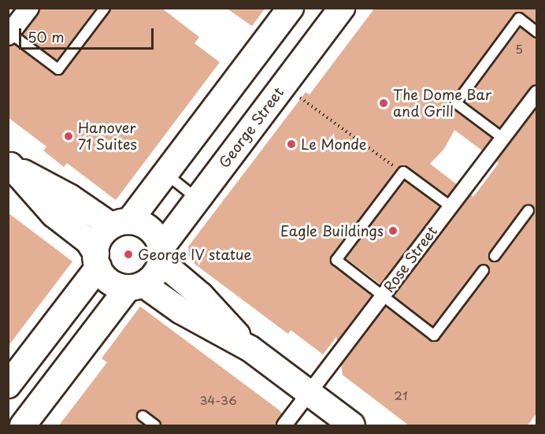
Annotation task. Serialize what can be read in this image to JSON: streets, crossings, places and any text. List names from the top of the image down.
{
  "streets": {
    "street": ["George Street", "Rose Street"]
  },
  "places": [
    "The Dome Bar and Grill",
    "Hanover 71 Suites",
    "Le Monde",
    "Eagle Buildings",
    "George IV statue"
  ],
  "house_numbers": ["5", "21", "34-36"],
  "scale_bar": "50 m"
}
